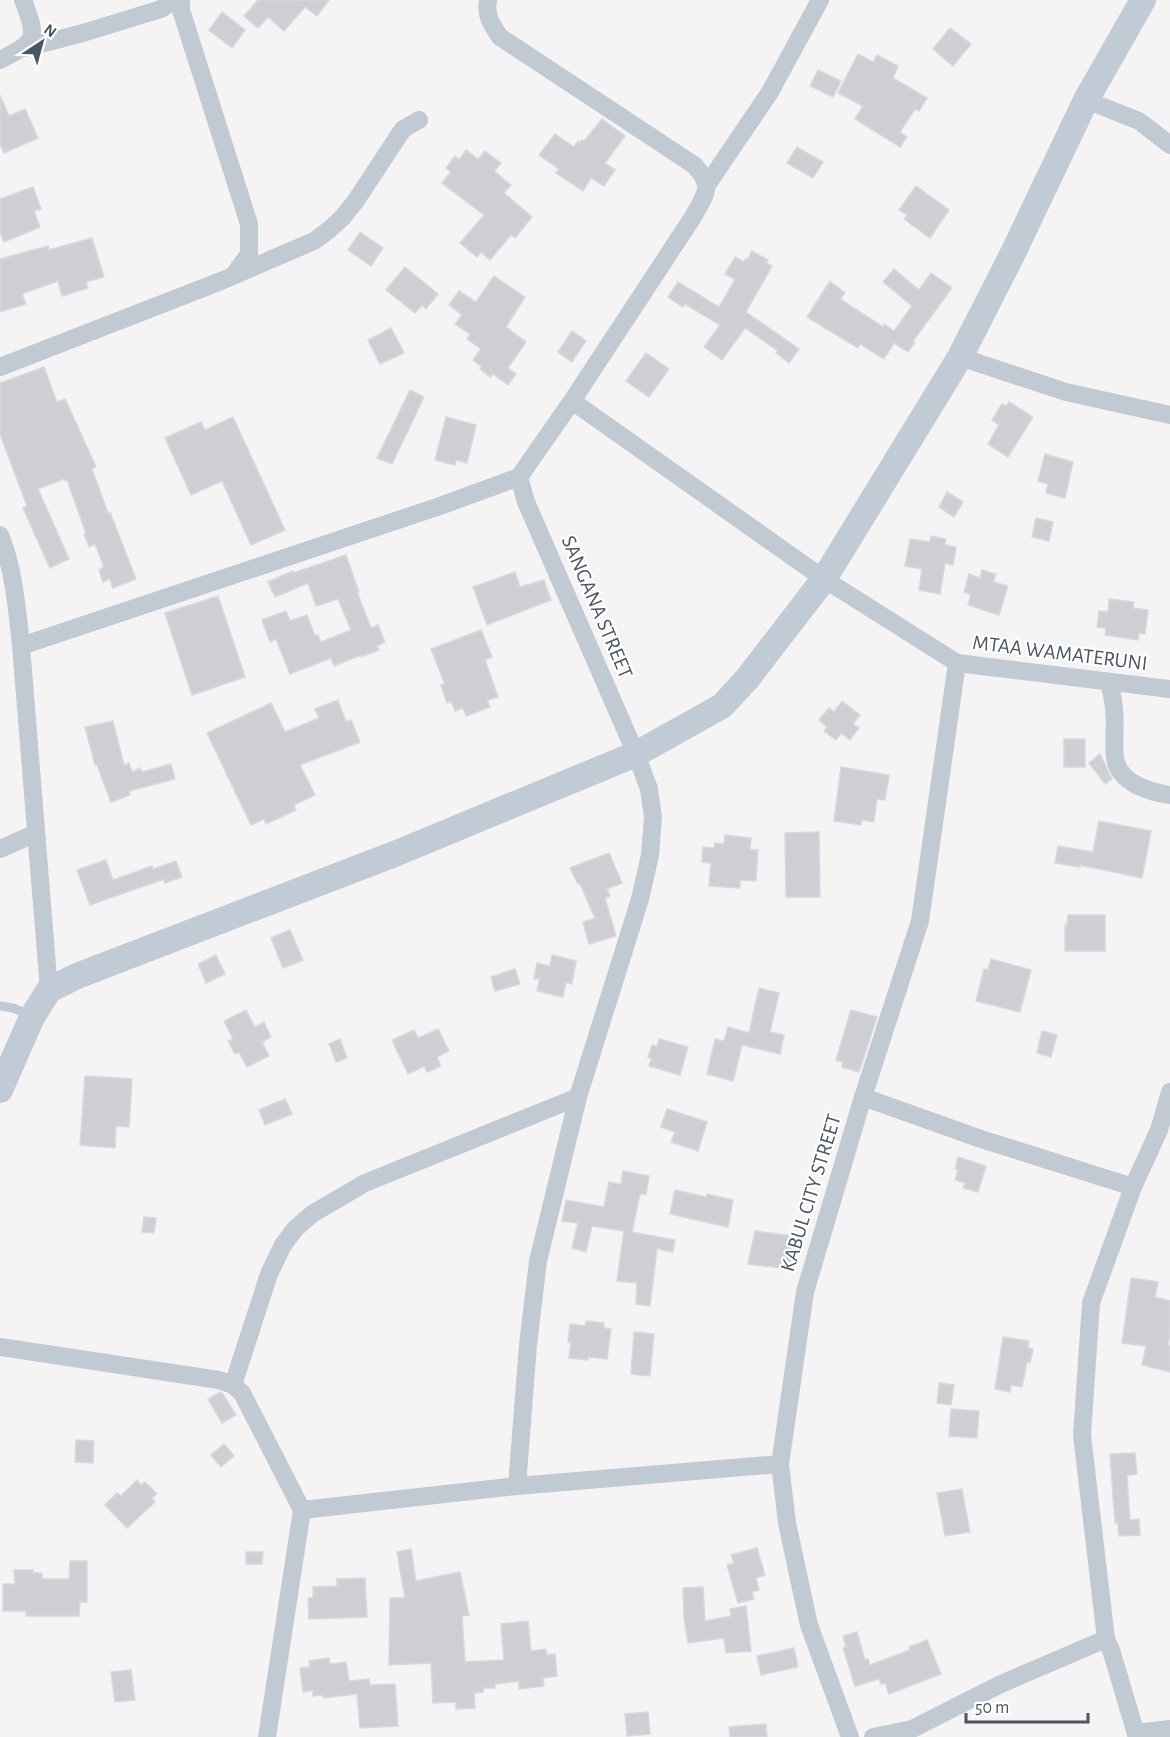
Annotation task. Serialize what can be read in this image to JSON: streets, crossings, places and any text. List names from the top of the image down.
{
  "streets": {
    "street": ["SANGANA STREET", "MTAA WAMATERUNI", "KABUL CITY STREET"]
  },
  "crossings": [
    ["MTAA WAMATERUNI", "KABUL CITY STREET"]
  ],
  "scale_bar": "50 m",
  "north": "top right"
}
